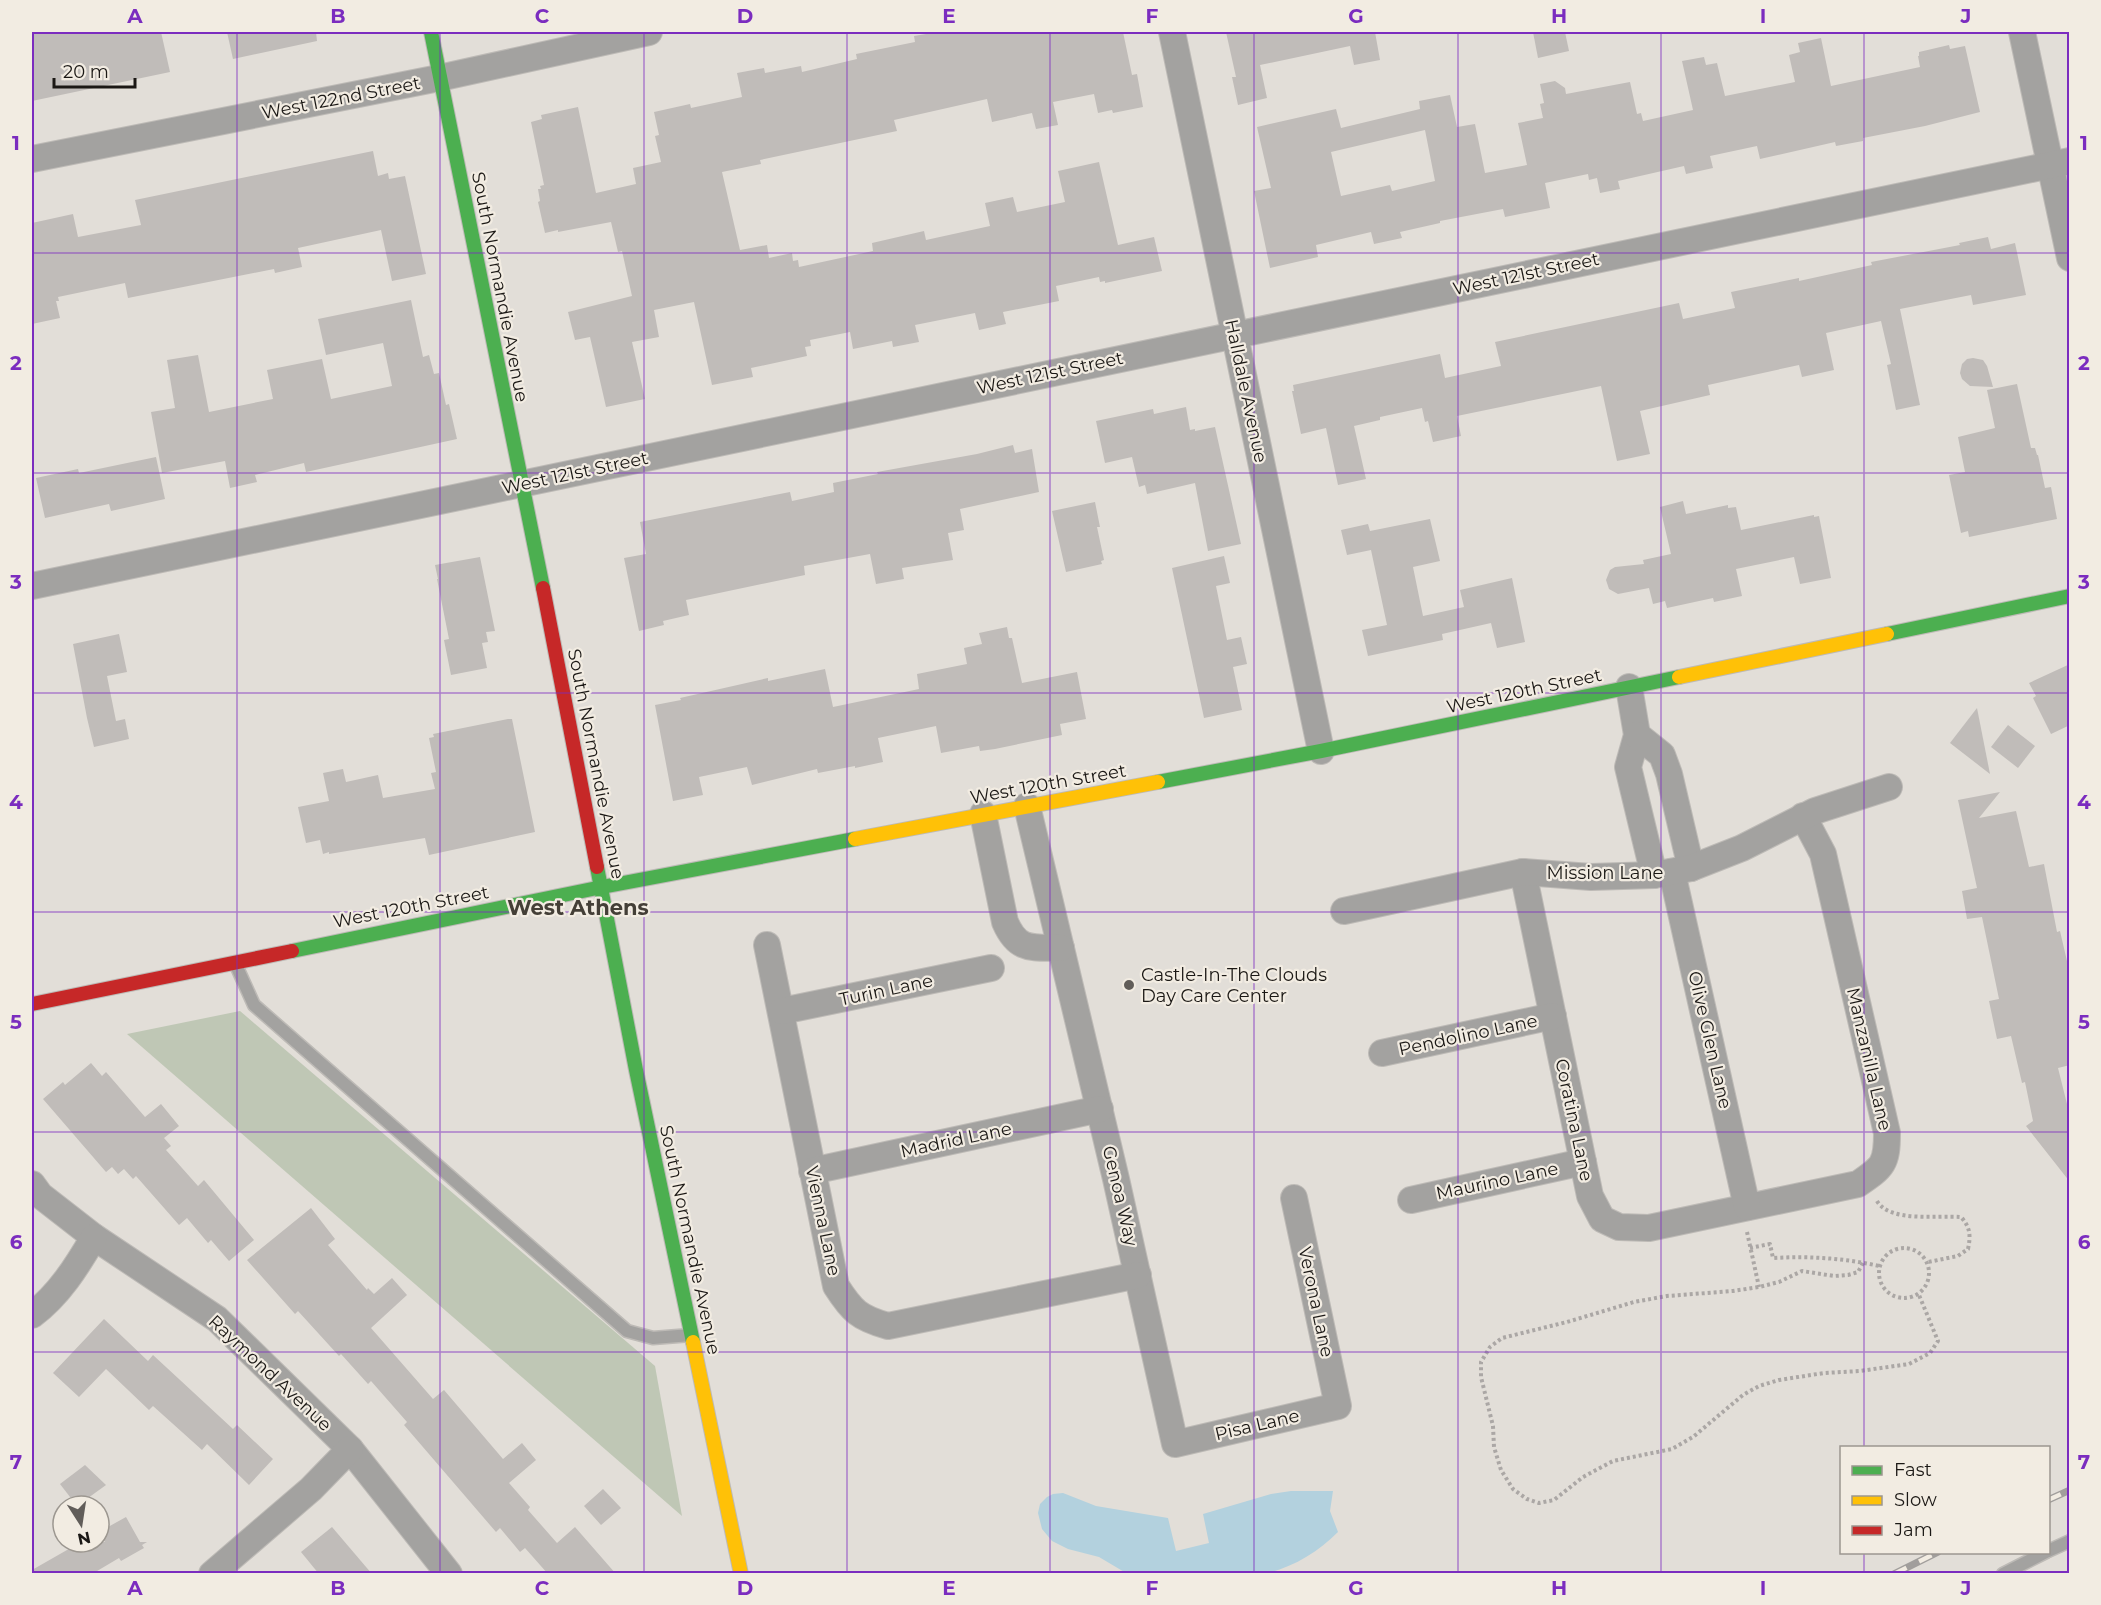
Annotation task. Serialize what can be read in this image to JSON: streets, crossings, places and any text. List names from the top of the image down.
{
  "streets": {
    "street": [
      "West 122nd Street",
      "West 121st Street",
      "South Normandie Avenue",
      "Halldale Avenue",
      "West 120th Street",
      "Mission Lane",
      "Turin Lane",
      "Pendolino Lane",
      "Olive Glen Lane",
      "Manzanilla Lane",
      "Coratina Lane",
      "Madrid Lane",
      "Maurino Lane",
      "Genoa Way",
      "Vienna Lane",
      "Verona Lane",
      "Raymond Avenue",
      "Pisa Lane"
    ]
  },
  "crossings": [
    ["West 122nd Street", "South Normandie Avenue"],
    ["West 121st Street", "South Normandie Avenue"],
    ["West 121st Street", "Halldale Avenue"],
    ["South Normandie Avenue", "West 120th Street"],
    ["Halldale Avenue", "West 120th Street"],
    ["West 120th Street", "Olive Glen Lane"],
    ["West 120th Street", "Genoa Way"],
    ["Mission Lane", "Olive Glen Lane"],
    ["Mission Lane", "Manzanilla Lane"],
    ["Mission Lane", "Coratina Lane"],
    ["Turin Lane", "Vienna Lane"],
    ["Pendolino Lane", "Coratina Lane"],
    ["Olive Glen Lane", "Manzanilla Lane"],
    ["Olive Glen Lane", "Coratina Lane"],
    ["Manzanilla Lane", "Coratina Lane"],
    ["Coratina Lane", "Maurino Lane"],
    ["Madrid Lane", "Genoa Way"],
    ["Madrid Lane", "Vienna Lane"],
    ["Genoa Way", "Vienna Lane"],
    ["Genoa Way", "Pisa Lane"],
    ["Verona Lane", "Pisa Lane"]
  ],
  "districts": ["West Athens"],
  "places": ["Castle-In-The Clouds Day Care Center"],
  "legend": ["Fast", "Slow", "Jam"],
  "scale_bar": "20 m",
  "north": "bottom",
  "grid": {
    "columns": [
      "A",
      "B",
      "C",
      "D",
      "E",
      "F",
      "G",
      "H",
      "I",
      "J"
    ],
    "rows": [
      "1",
      "2",
      "3",
      "4",
      "5",
      "6",
      "7"
    ]
  }
}
